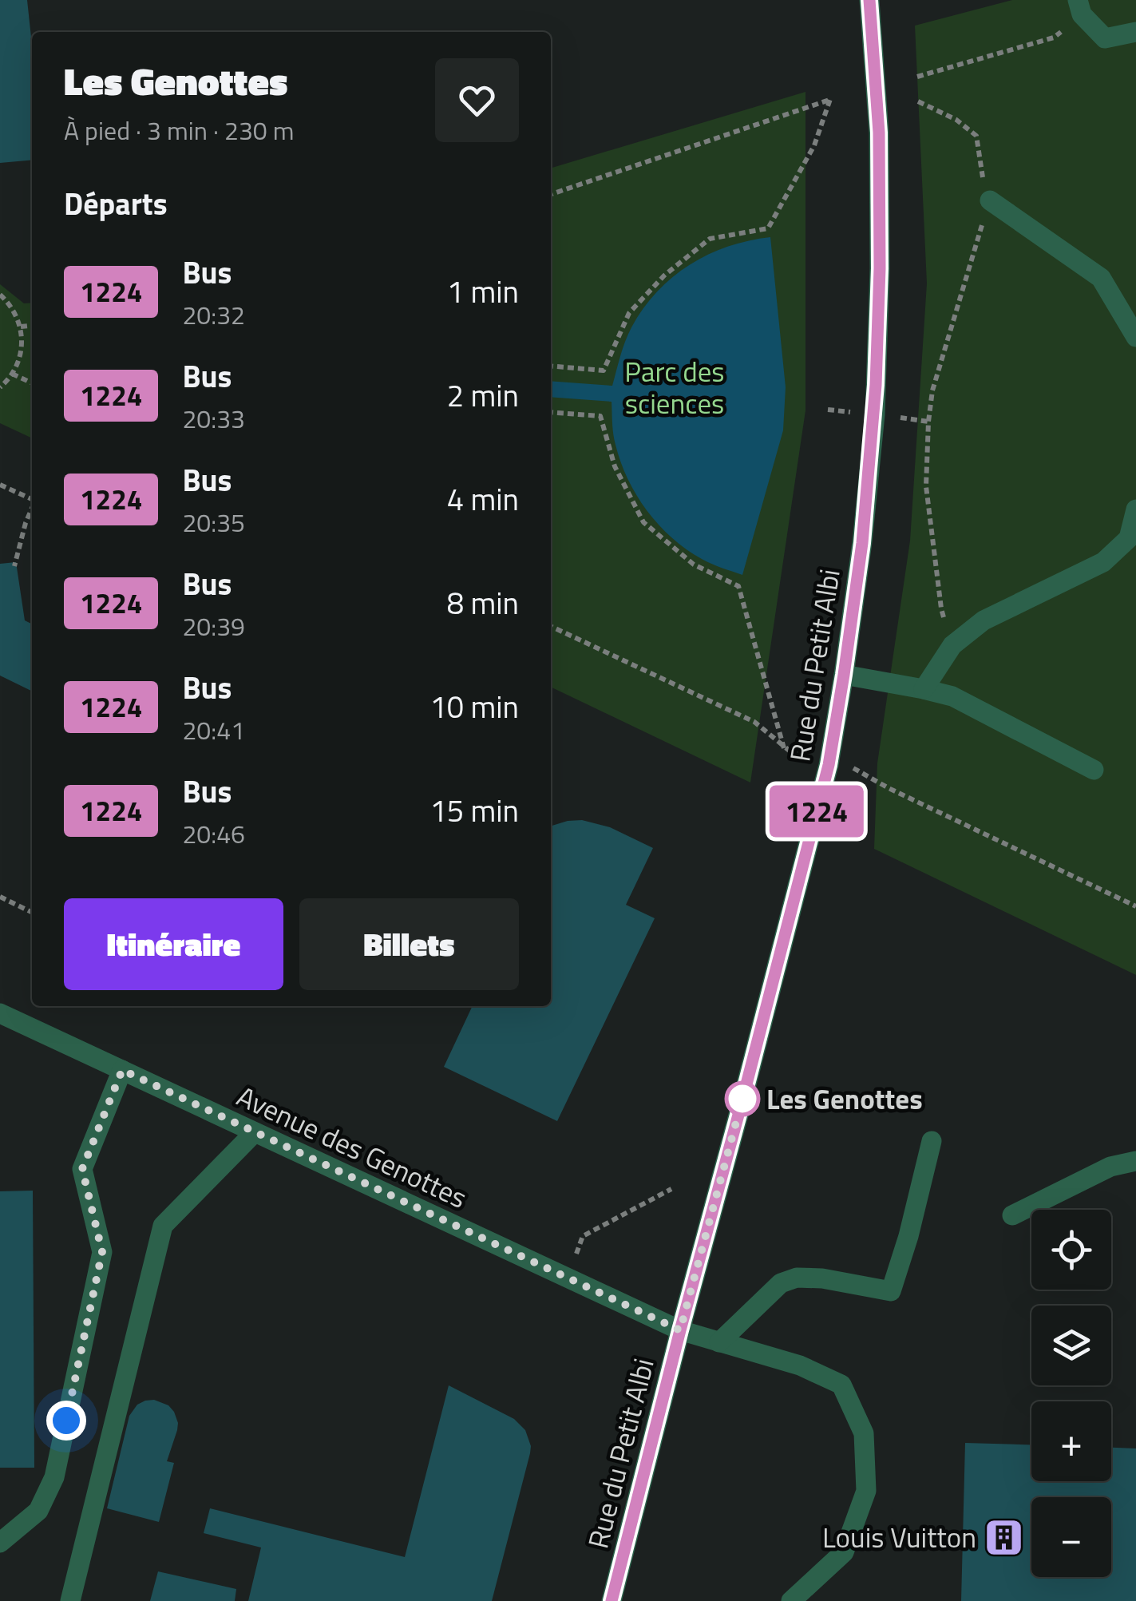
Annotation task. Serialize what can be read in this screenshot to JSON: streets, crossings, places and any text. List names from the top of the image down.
{
  "streets": {
    "street": ["Rue du Petit Albi", "Avenue des Genottes"]
  },
  "crossings": [
    ["Rue du Petit Albi", "Avenue des Genottes"]
  ],
  "parks": ["Parc des sciences"],
  "places": {
    "other": ["Les Genottes"],
    "building": ["Louis Vuitton"]
  },
  "lines": ["bus line 1224"],
  "page": {
    "on_map": "1224",
    "heading": [
      ["Les Genottes", "À pied · 3 min · 230 m"],
      "Départs"
    ],
    "list": [
      {
        "mark": "1224",
        "name": "Bus",
        "note": "20:32",
        "value": "1 min"
      },
      {
        "mark": "1224",
        "name": "Bus",
        "note": "20:33",
        "value": "2 min"
      },
      {
        "mark": "1224",
        "name": "Bus",
        "note": "20:35",
        "value": "4 min"
      },
      {
        "mark": "1224",
        "name": "Bus",
        "note": "20:39",
        "value": "8 min"
      },
      {
        "mark": "1224",
        "name": "Bus",
        "note": "20:41",
        "value": "10 min"
      },
      {
        "mark": "1224",
        "name": "Bus",
        "note": "20:46",
        "value": "15 min"
      }
    ],
    "buttons": ["Itinéraire", "Billets"],
    "map_buttons": ["+", "−"]
  }
}
